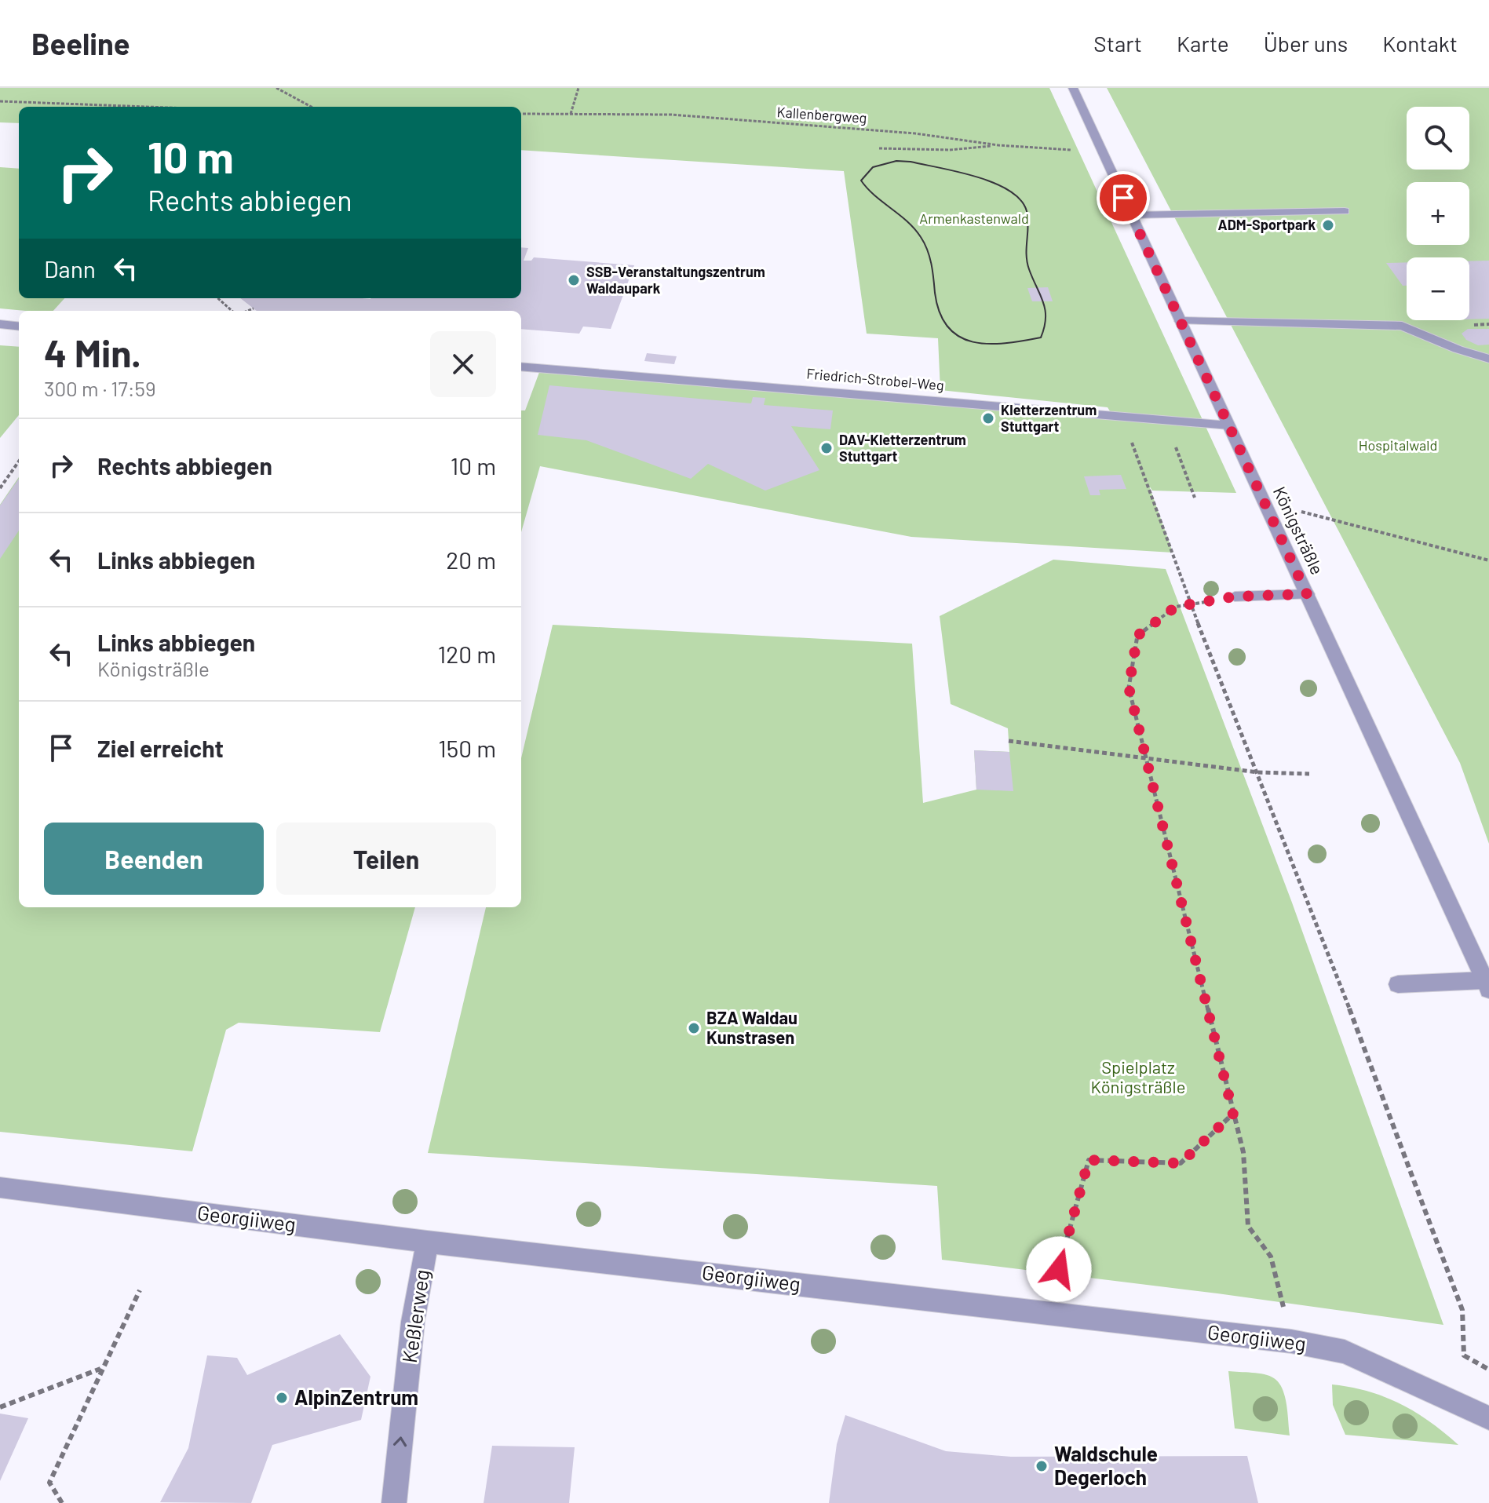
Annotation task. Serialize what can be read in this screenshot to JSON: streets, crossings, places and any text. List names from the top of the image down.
{
  "streets": {
    "street": [
      "Friedrich-Strobel-Weg",
      "Königsträßle",
      "Georgiiweg",
      "Keßlerweg"
    ],
    "path": ["Kallenbergweg"]
  },
  "crossings": [
    ["Kallenbergweg", "Königsträßle"],
    ["Friedrich-Strobel-Weg", "Königsträßle"],
    ["Georgiiweg", "Keßlerweg"]
  ],
  "one_way": ["Keßlerweg"],
  "parks": ["Armenkastenwald", "Hospitalwald", "Spielplatz Königsträßle"],
  "places": [
    "ADM-Sportpark",
    "SSB-Veranstaltungszentrum Waldaupark",
    "Kletterzentrum Stuttgart",
    "DAV-Kletterzentrum Stuttgart",
    "BZA Waldau Kunstrasen",
    "AlpinZentrum",
    "Waldschule Degerloch"
  ],
  "page": {
    "header": "Beeline",
    "nav": [
      "Start",
      "Karte",
      "Über uns",
      "Kontakt"
    ],
    "map_buttons": ["+", "−"],
    "turn": ["10 m", "Rechts abbiegen"],
    "then": "Dann",
    "heading": ["4 Min.", "300 m · 17:59"],
    "list": [
      {
        "name": "Rechts abbiegen",
        "value": "10 m"
      },
      {
        "name": "Links abbiegen",
        "value": "20 m"
      },
      {
        "name": "Links abbiegen",
        "note": "Königsträßle",
        "value": "120 m"
      },
      {
        "name": "Ziel erreicht",
        "value": "150 m"
      }
    ],
    "buttons": ["Beenden", "Teilen"]
  }
}
